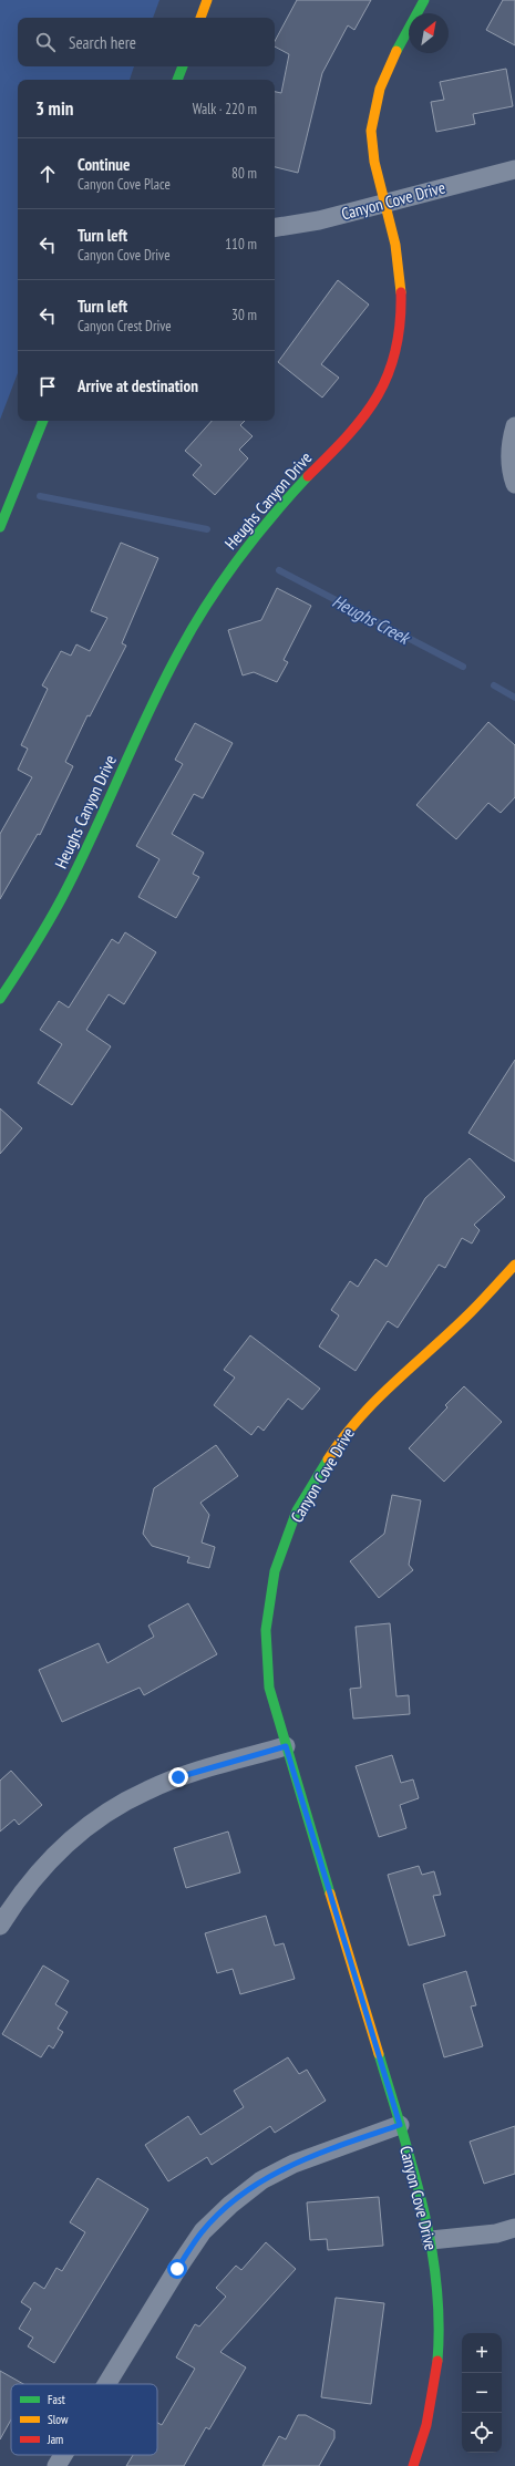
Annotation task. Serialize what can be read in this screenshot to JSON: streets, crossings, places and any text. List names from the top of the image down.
{
  "streets": {
    "street": ["Canyon Cove Drive", "Heughs Canyon Drive"]
  },
  "crossings": [
    ["Canyon Cove Drive", "Heughs Canyon Drive"]
  ],
  "water": ["Heughs Creek"],
  "legend": ["Fast", "Slow", "Jam"],
  "north": "top right",
  "page": {
    "search": "Search here",
    "heading": ["3 min", "Walk · 220 m"],
    "list": [
      ["Continue", "Canyon Cove Place", "80 m"],
      ["Turn left", "Canyon Cove Drive", "110 m"],
      ["Turn left", "Canyon Crest Drive", "30 m"],
      "Arrive at destination"
    ],
    "map_buttons": ["+", "−"]
  }
}
